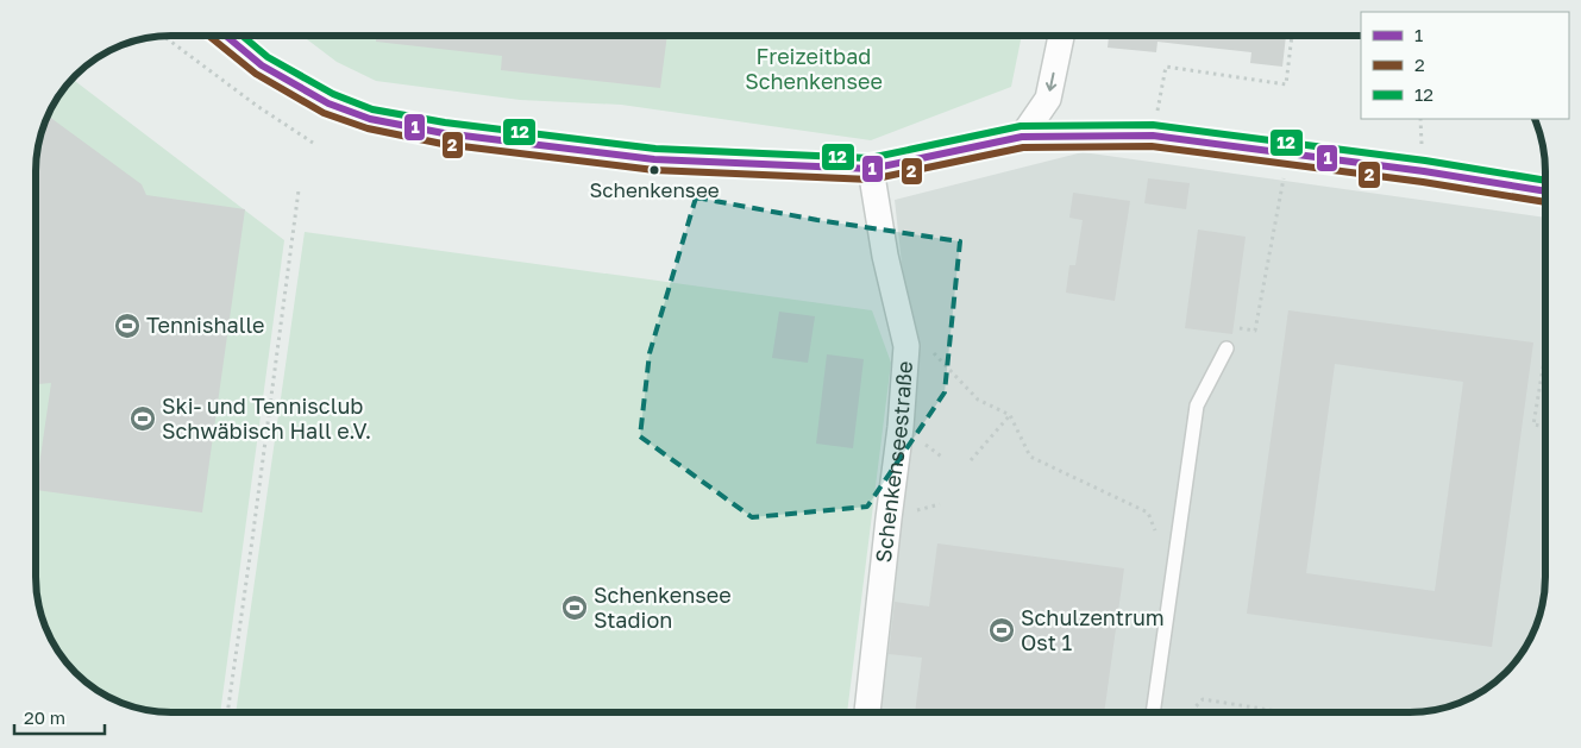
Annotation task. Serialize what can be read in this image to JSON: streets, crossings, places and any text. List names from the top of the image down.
{
  "streets": {
    "street": ["Schenkenseestraße"]
  },
  "parks": ["Freizeitbad Schenkensee"],
  "places": {
    "other": ["Schenkensee"],
    "sports": [
      "Tennishalle",
      "Ski- und Tennisclub Schwäbisch Hall e.V.",
      "Schenkensee Stadion",
      "Schulzentrum Ost 1"
    ]
  },
  "lines": ["transit line 1", "transit line 2", "transit line 12"],
  "legend": ["1", "2", "12"],
  "scale_bar": "20 m"
}
